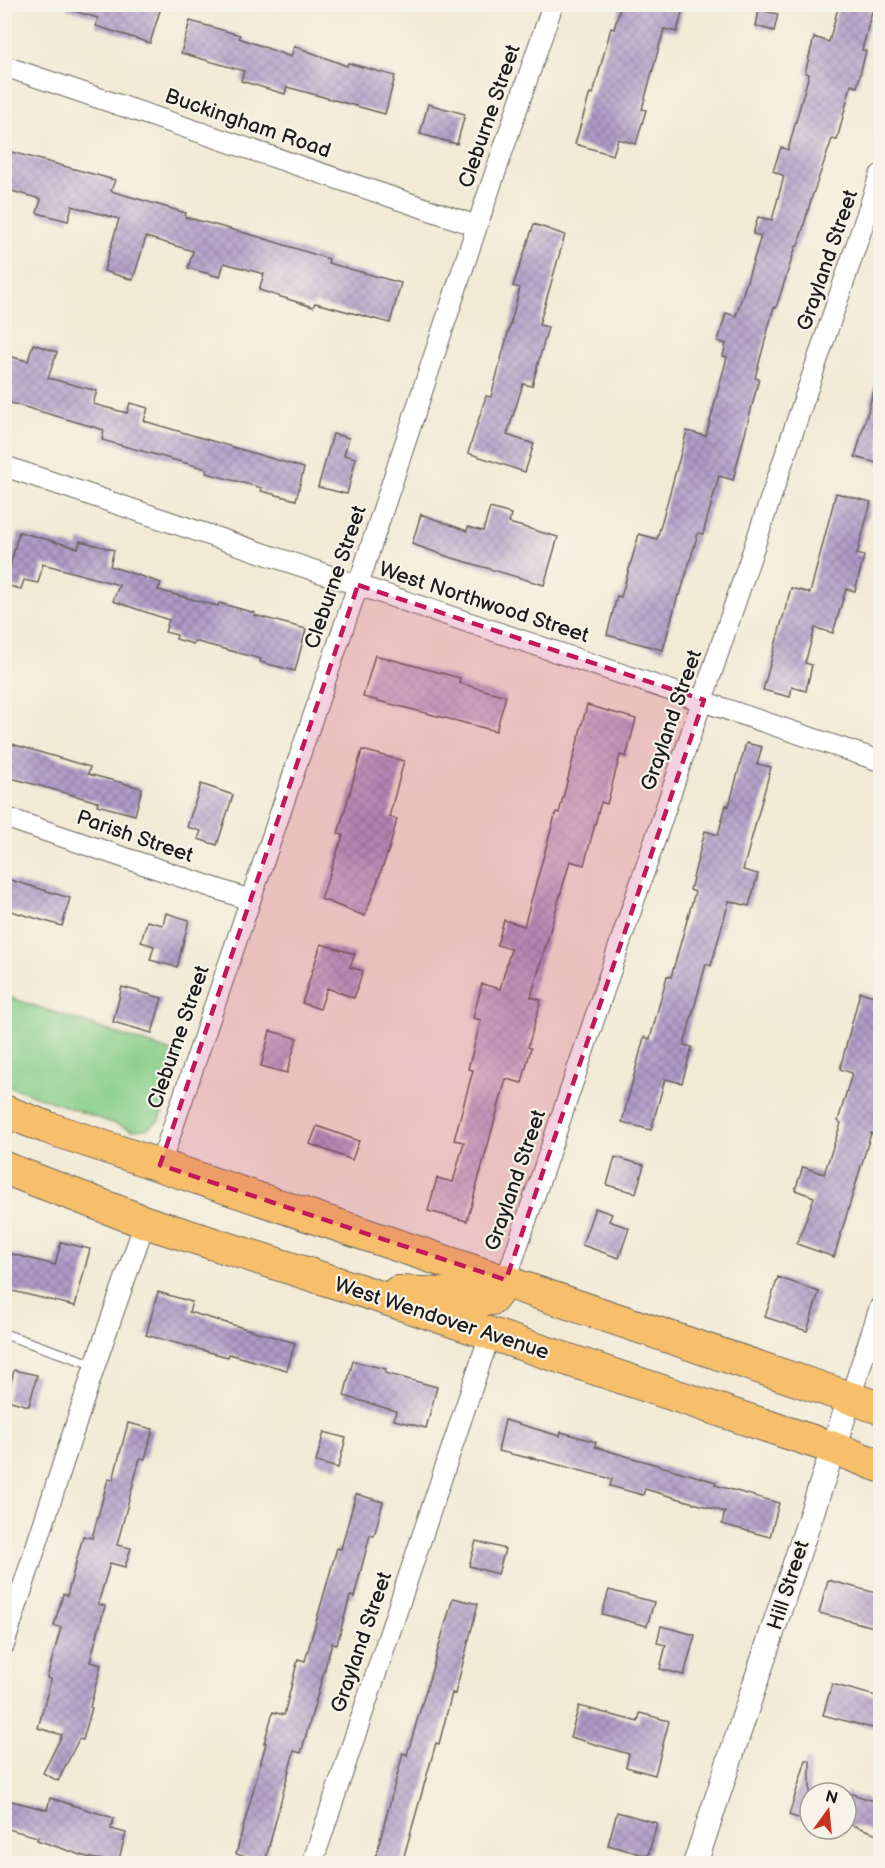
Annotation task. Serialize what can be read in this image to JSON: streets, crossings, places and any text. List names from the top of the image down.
{
  "streets": {
    "highway": ["West Wendover Avenue"],
    "street": [
      "Cleburne Street",
      "Buckingham Road",
      "Grayland Street",
      "West Northwood Street",
      "Parish Street",
      "Hill Street"
    ]
  },
  "crossings": [
    ["Cleburne Street", "Buckingham Road"],
    ["Cleburne Street", "West Northwood Street"],
    ["Cleburne Street", "Parish Street"],
    ["Grayland Street", "West Northwood Street"],
    ["Grayland Street", "West Wendover Avenue"],
    ["West Wendover Avenue", "Hill Street"]
  ],
  "north": "top"
}
